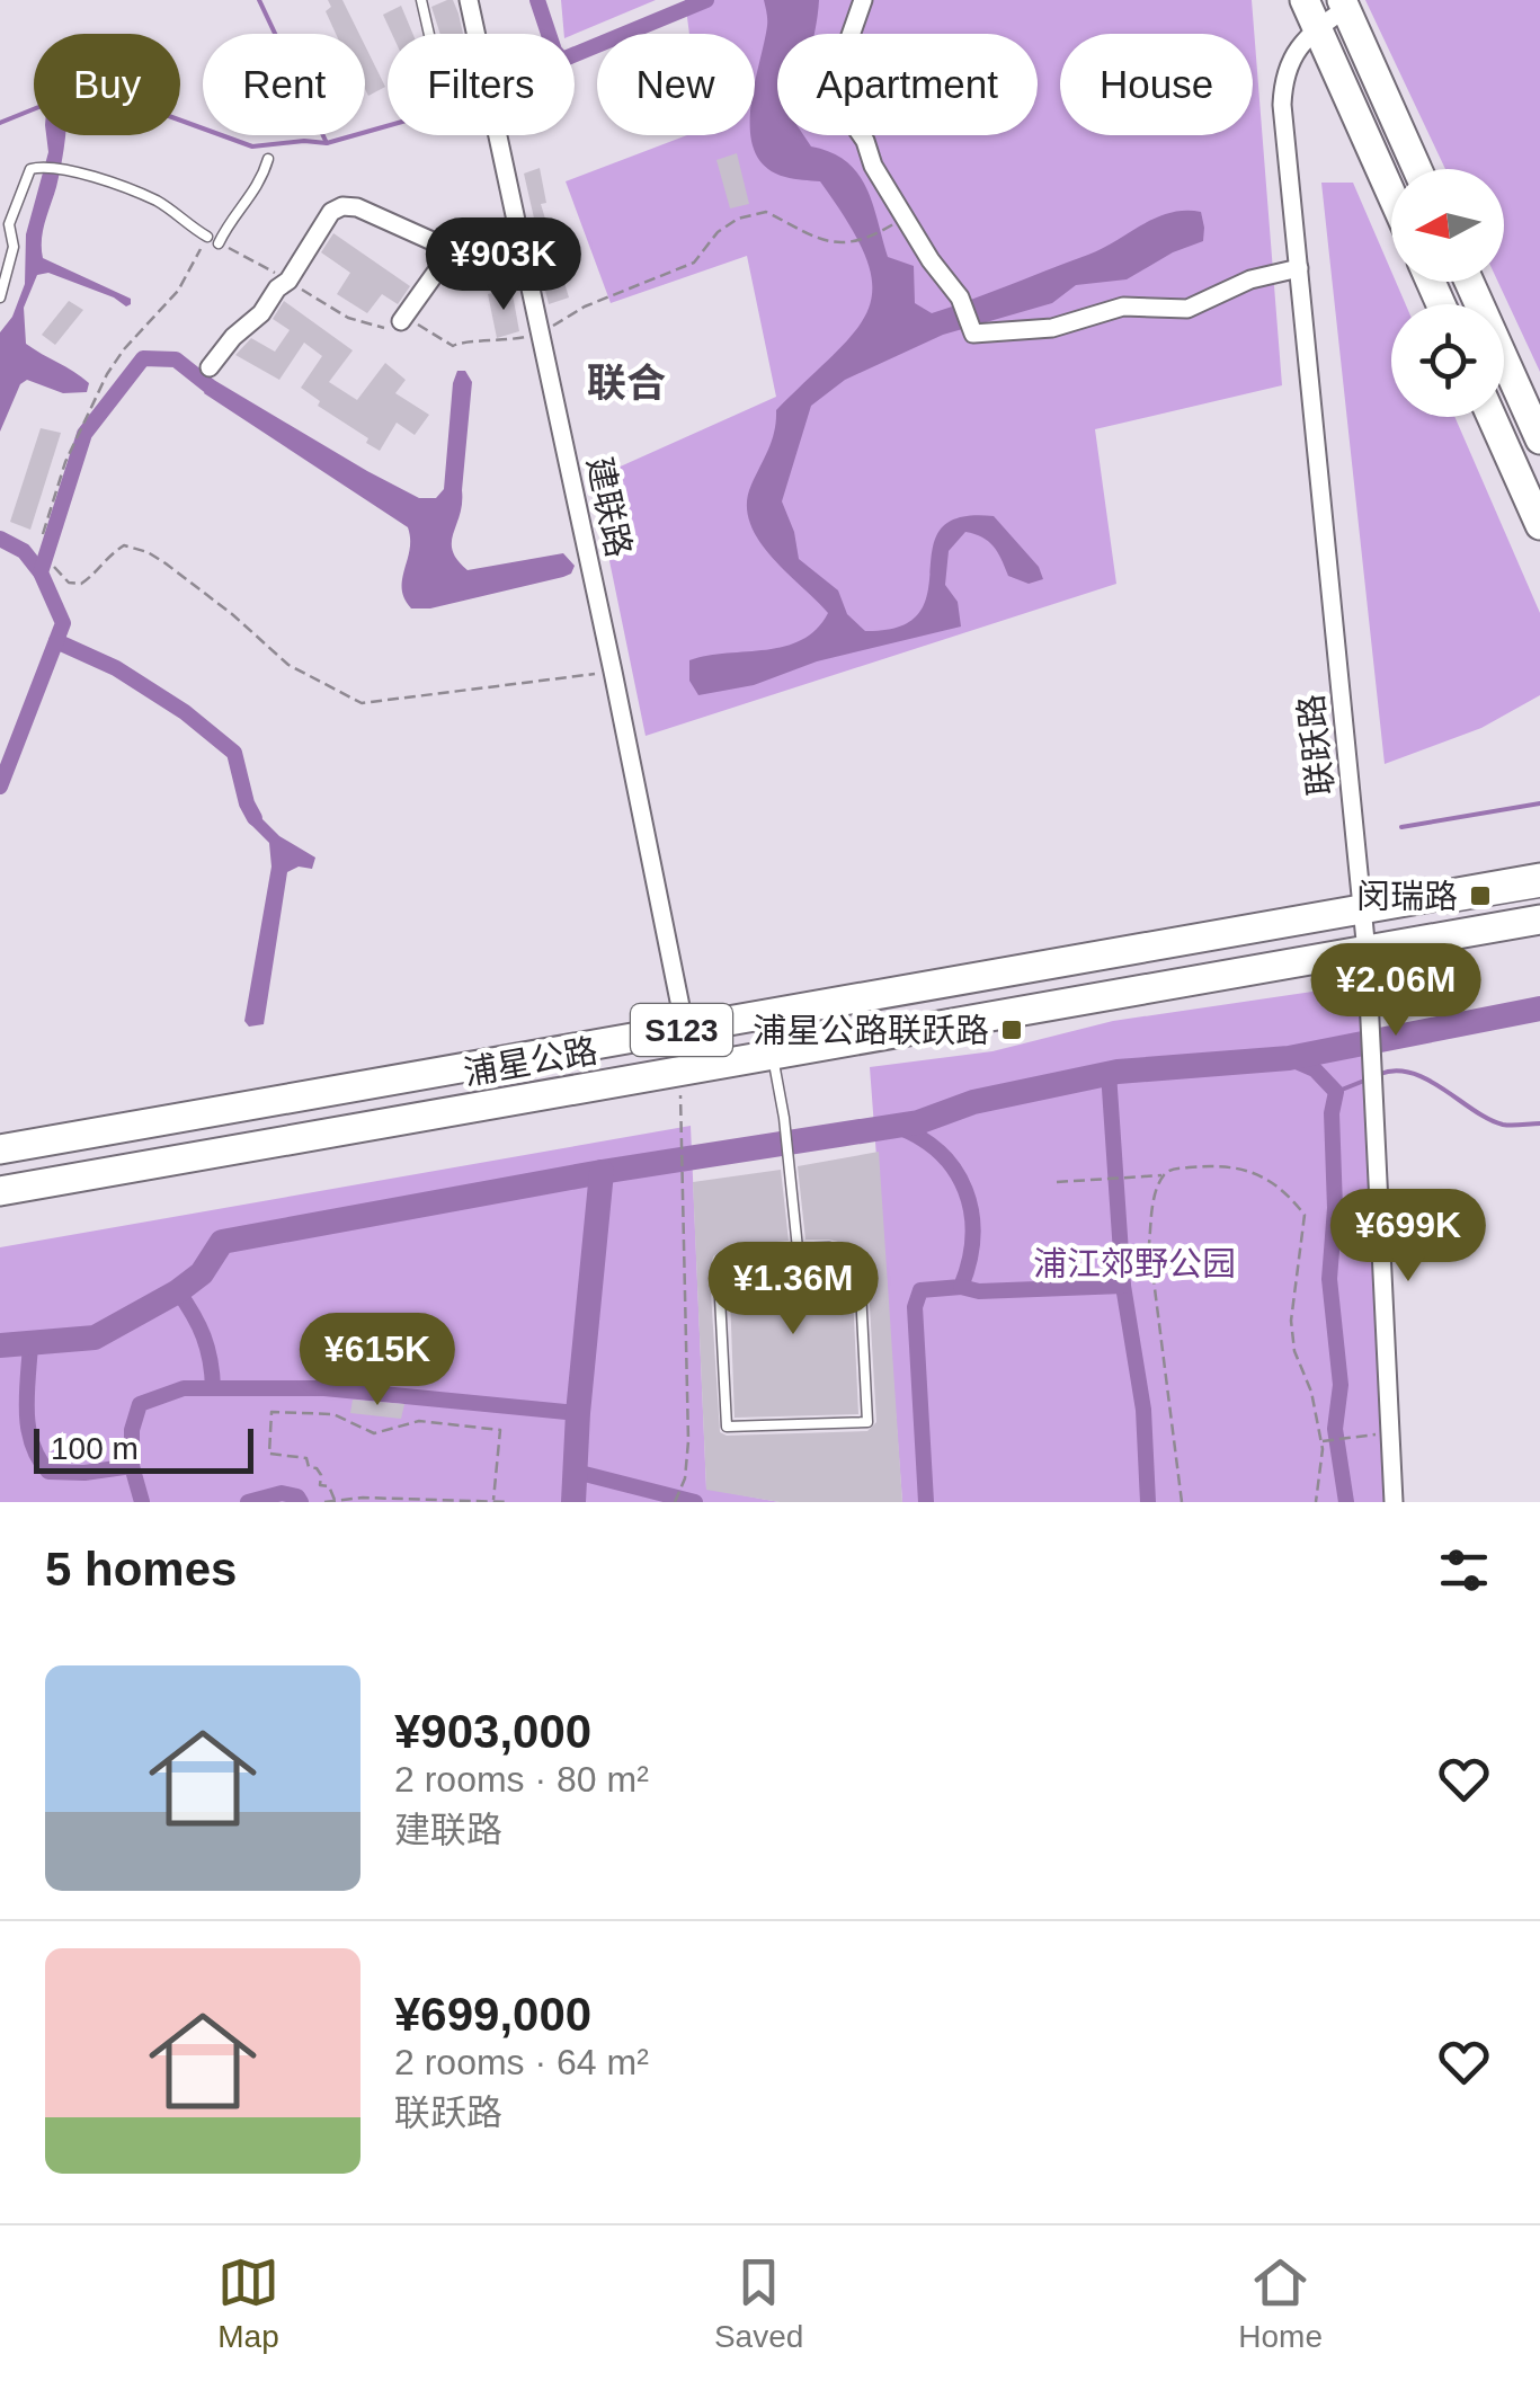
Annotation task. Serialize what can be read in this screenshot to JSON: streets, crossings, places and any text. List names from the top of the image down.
{
  "streets": {
    "main road": ["S123", "浦星公路"],
    "street": ["建联路", "联跃路"]
  },
  "crossings": [
    ["建联路", "浦星公路"],
    ["联跃路", "浦星公路"]
  ],
  "districts": ["联合"],
  "parks": ["浦江郊野公园"],
  "places": {
    "transit": ["闵瑞路", "浦星公路联跃路"]
  },
  "scale_bar": "100 m",
  "north": "left",
  "page": {
    "chip": [
      "Buy",
      "Rent",
      "Filters",
      "New",
      "Apartment",
      "House"
    ],
    "price": [
      "¥903K",
      "¥2.06M",
      "¥699K",
      "¥1.36M",
      "¥615K"
    ],
    "scale": "100 m",
    "heading": "5 homes",
    "list": [
      {
        "name": "¥903,000",
        "note": "2 rooms · 80 m² · 建联路"
      },
      {
        "name": "¥699,000",
        "note": "2 rooms · 64 m² · 联跃路"
      }
    ],
    "tabs": ["Map", "Saved", "Home"]
  }
}
